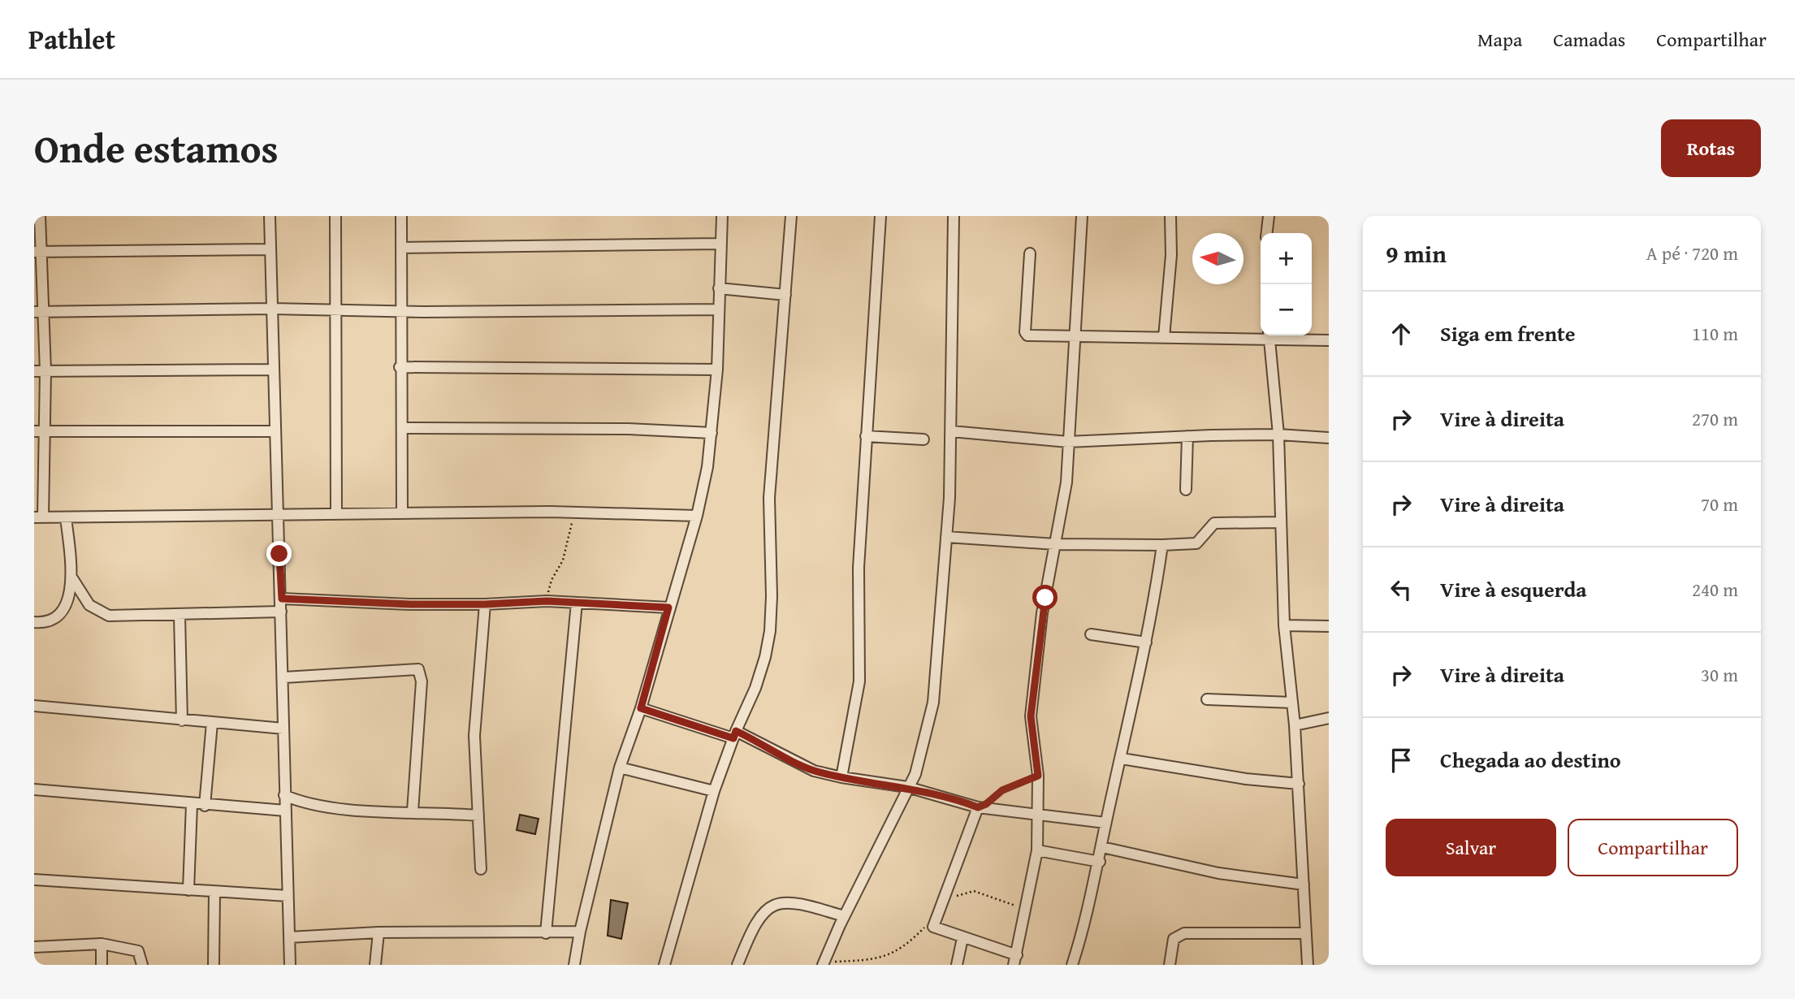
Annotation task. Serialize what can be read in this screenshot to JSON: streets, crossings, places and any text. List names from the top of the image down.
{
  "north": "left",
  "page": {
    "header": "Pathlet",
    "nav": ["Mapa", "Camadas", "Compartilhar"],
    "title": "Onde estamos",
    "buttons": [
      "Rotas",
      ["Salvar", "Compartilhar"]
    ],
    "heading": ["9 min", "A pé · 720 m"],
    "map_buttons": ["+", "−"],
    "list": [
      ["Siga em frente", "110 m"],
      ["Vire à direita", "270 m"],
      ["Vire à direita", "70 m"],
      ["Vire à esquerda", "240 m"],
      ["Vire à direita", "30 m"],
      "Chegada ao destino"
    ]
  }
}
